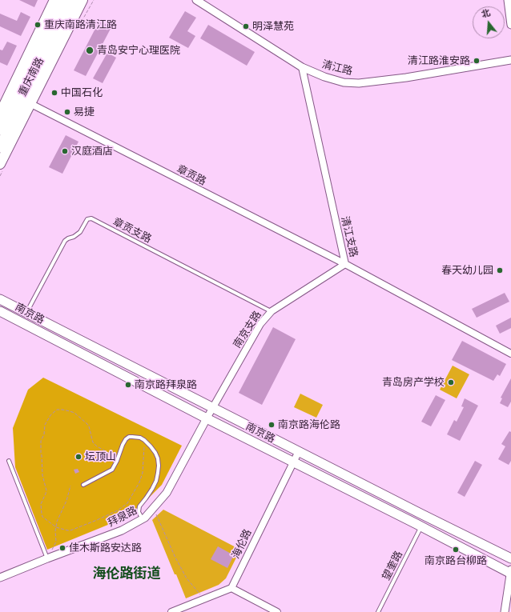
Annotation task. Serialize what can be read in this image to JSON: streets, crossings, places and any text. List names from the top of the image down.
{
  "streets": {
    "main road": ["重庆南路", "南京路"],
    "street": [
      "清江路",
      "章贡路",
      "清江支路",
      "南京支路",
      "拜泉路",
      "海伦路"
    ],
    "lane": ["章贡支路", "望奎路"]
  },
  "crossings": [
    ["清江路", "清江支路"],
    ["重庆南路", "章贡路"],
    ["章贡路", "清江支路"],
    ["章贡路", "南京支路"],
    ["章贡支路", "南京路"],
    ["章贡支路", "南京支路"],
    ["清江支路", "南京支路"],
    ["南京路", "南京支路"],
    ["南京路", "拜泉路"],
    ["南京路", "海伦路"],
    ["南京路", "望奎路"],
    ["南京支路", "拜泉路"]
  ],
  "districts": ["海伦路街道"],
  "places": [
    "重庆南路清江路",
    "明泽慧苑",
    "青岛安宁心理医院",
    "清江路淮安路",
    "中国石化",
    "易捷",
    "汉庭酒店",
    "春天幼儿园",
    "青岛房产学校",
    "南京路拜泉路",
    "南京路海伦路",
    "坛顶山",
    "佳木斯路安达路",
    "南京路台柳路"
  ],
  "north": "top"
}
